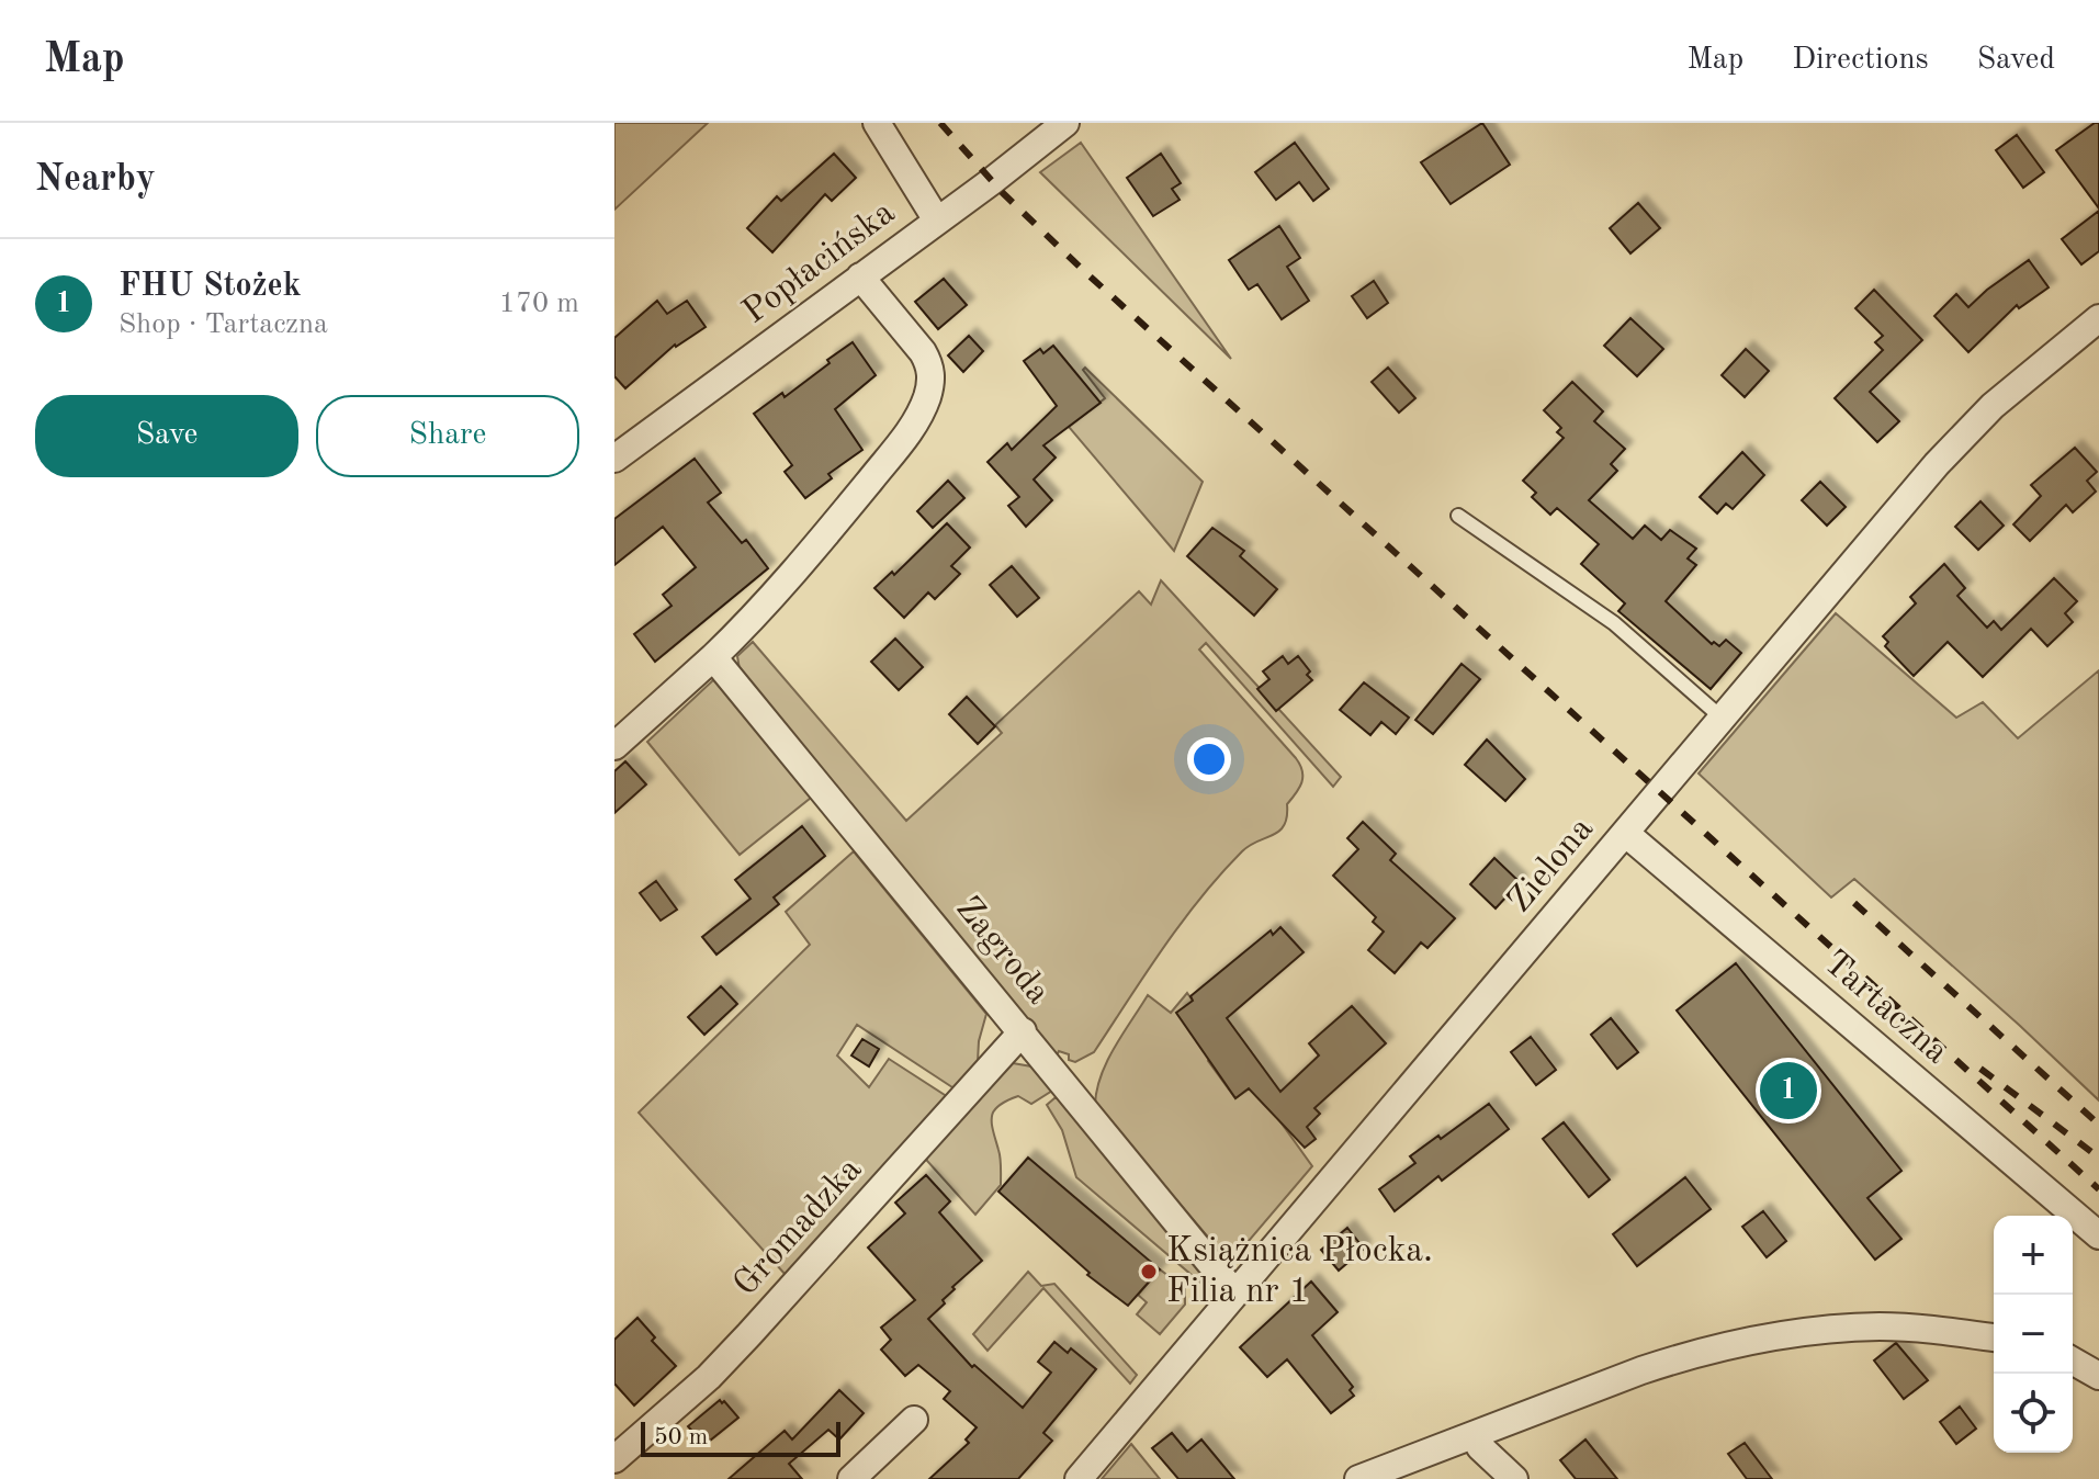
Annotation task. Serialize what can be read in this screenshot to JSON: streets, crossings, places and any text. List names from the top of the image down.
{
  "streets": {
    "street": [
      "Popłacińska",
      "Zielona",
      "Zagroda",
      "Tartaczna",
      "Gromadzka"
    ]
  },
  "crossings": [
    ["Zielona", "Zagroda"],
    ["Zielona", "Tartaczna"],
    ["Zagroda", "Gromadzka"]
  ],
  "places": ["Książnica Płocka. Filia nr 1"],
  "scale_bar": "50 m",
  "page": {
    "header": "Map",
    "nav": ["Map", "Directions", "Saved"],
    "heading": "Nearby",
    "list": [
      {
        "mark": "1",
        "name": "FHU Stożek",
        "note": "Shop · Tartaczna",
        "value": "170 m"
      }
    ],
    "buttons": ["Save", "Share"],
    "pins": "1",
    "map_buttons": ["+", "−"],
    "scale": "50 m"
  }
}
